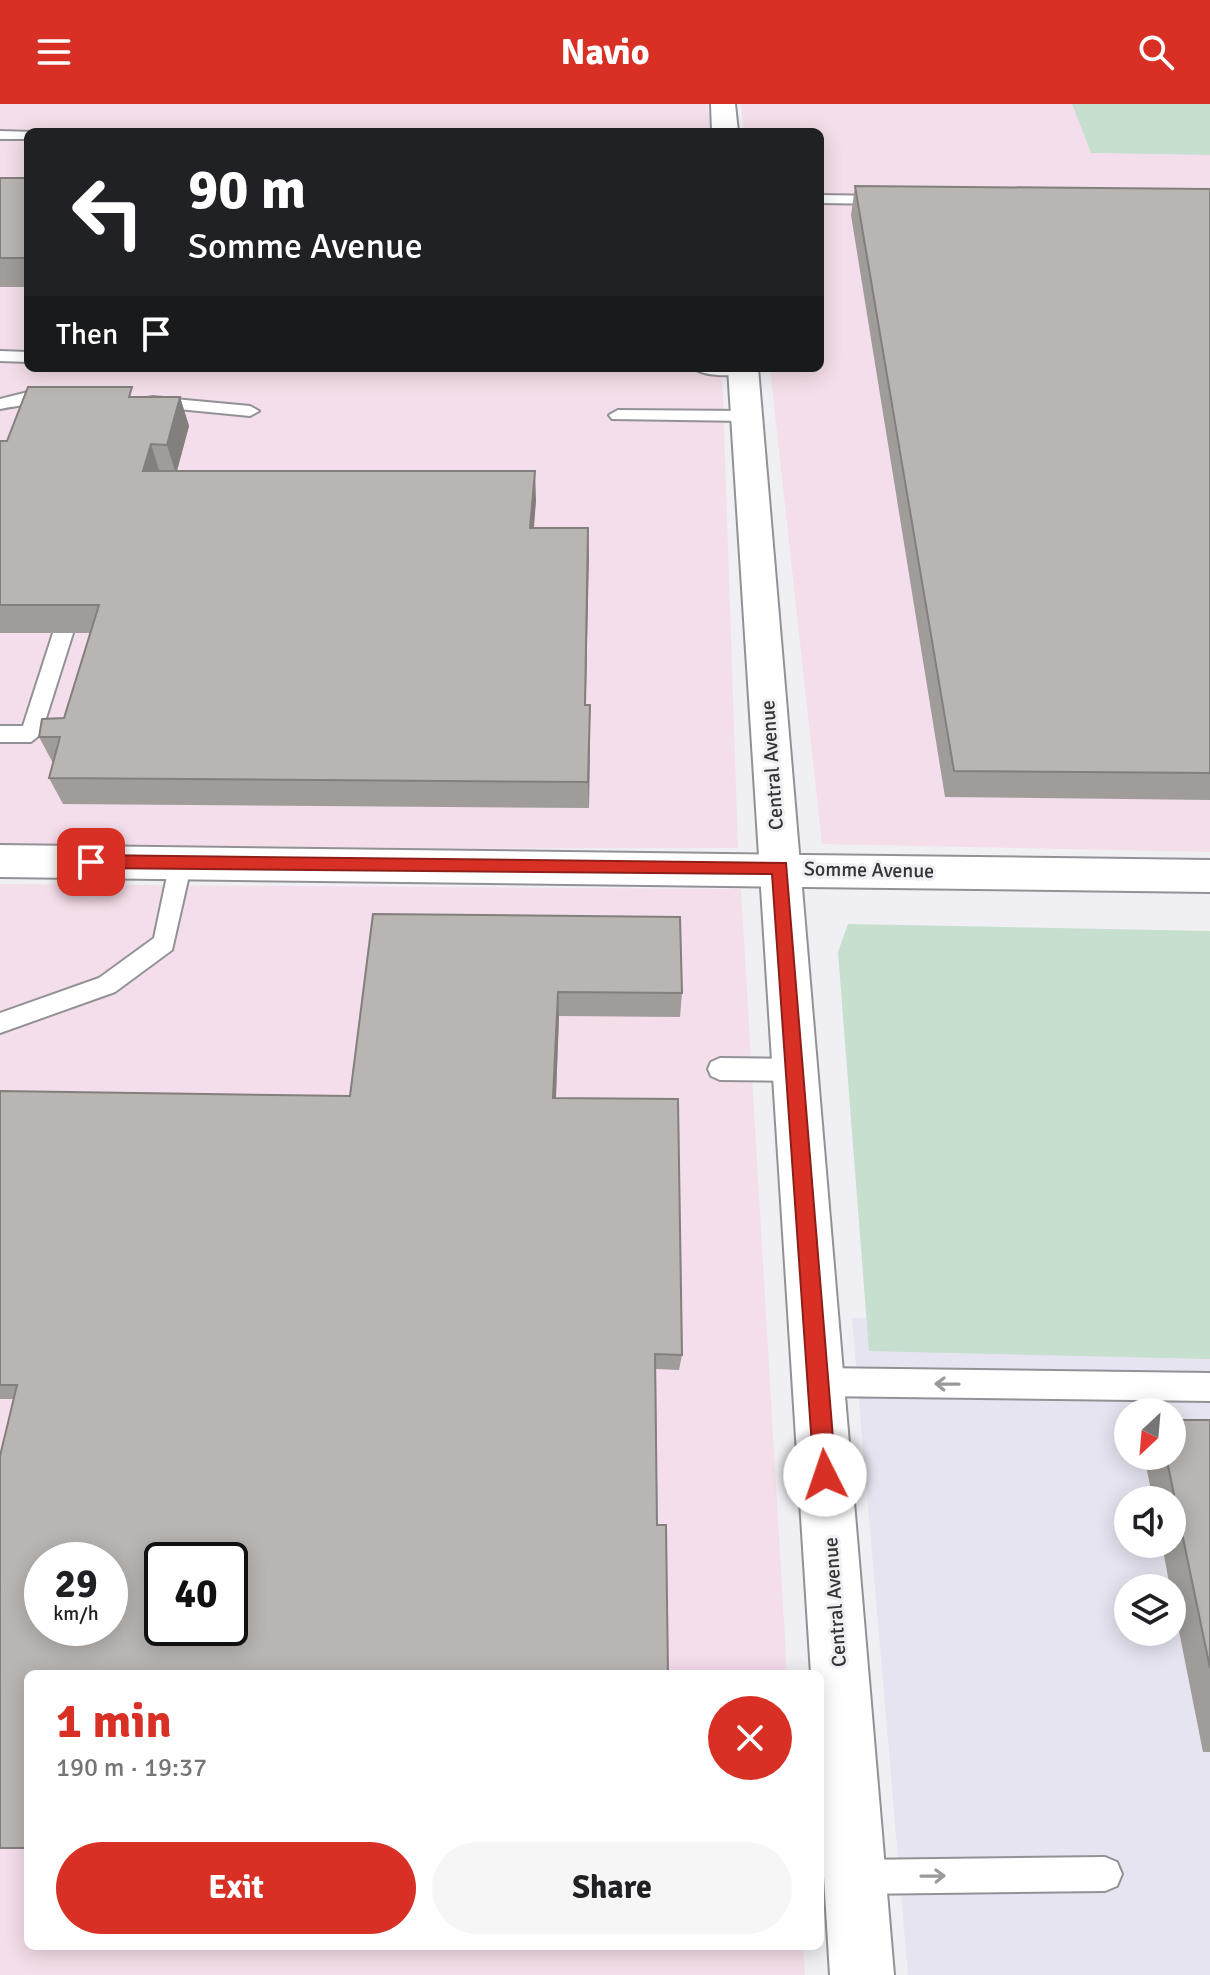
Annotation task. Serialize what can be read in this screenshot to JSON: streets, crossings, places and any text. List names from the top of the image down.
{
  "streets": {
    "street": ["Central Avenue", "Somme Avenue"]
  },
  "crossings": [
    ["Central Avenue", "Somme Avenue"]
  ],
  "north": "bottom left",
  "page": {
    "header": "Navio",
    "turn": ["90 m", "Somme Avenue"],
    "then": "Then",
    "speed": "29 km/h",
    "limit": "40",
    "heading": ["1 min", "190 m · 19:37"],
    "buttons": ["Exit", "Share"]
  }
}
